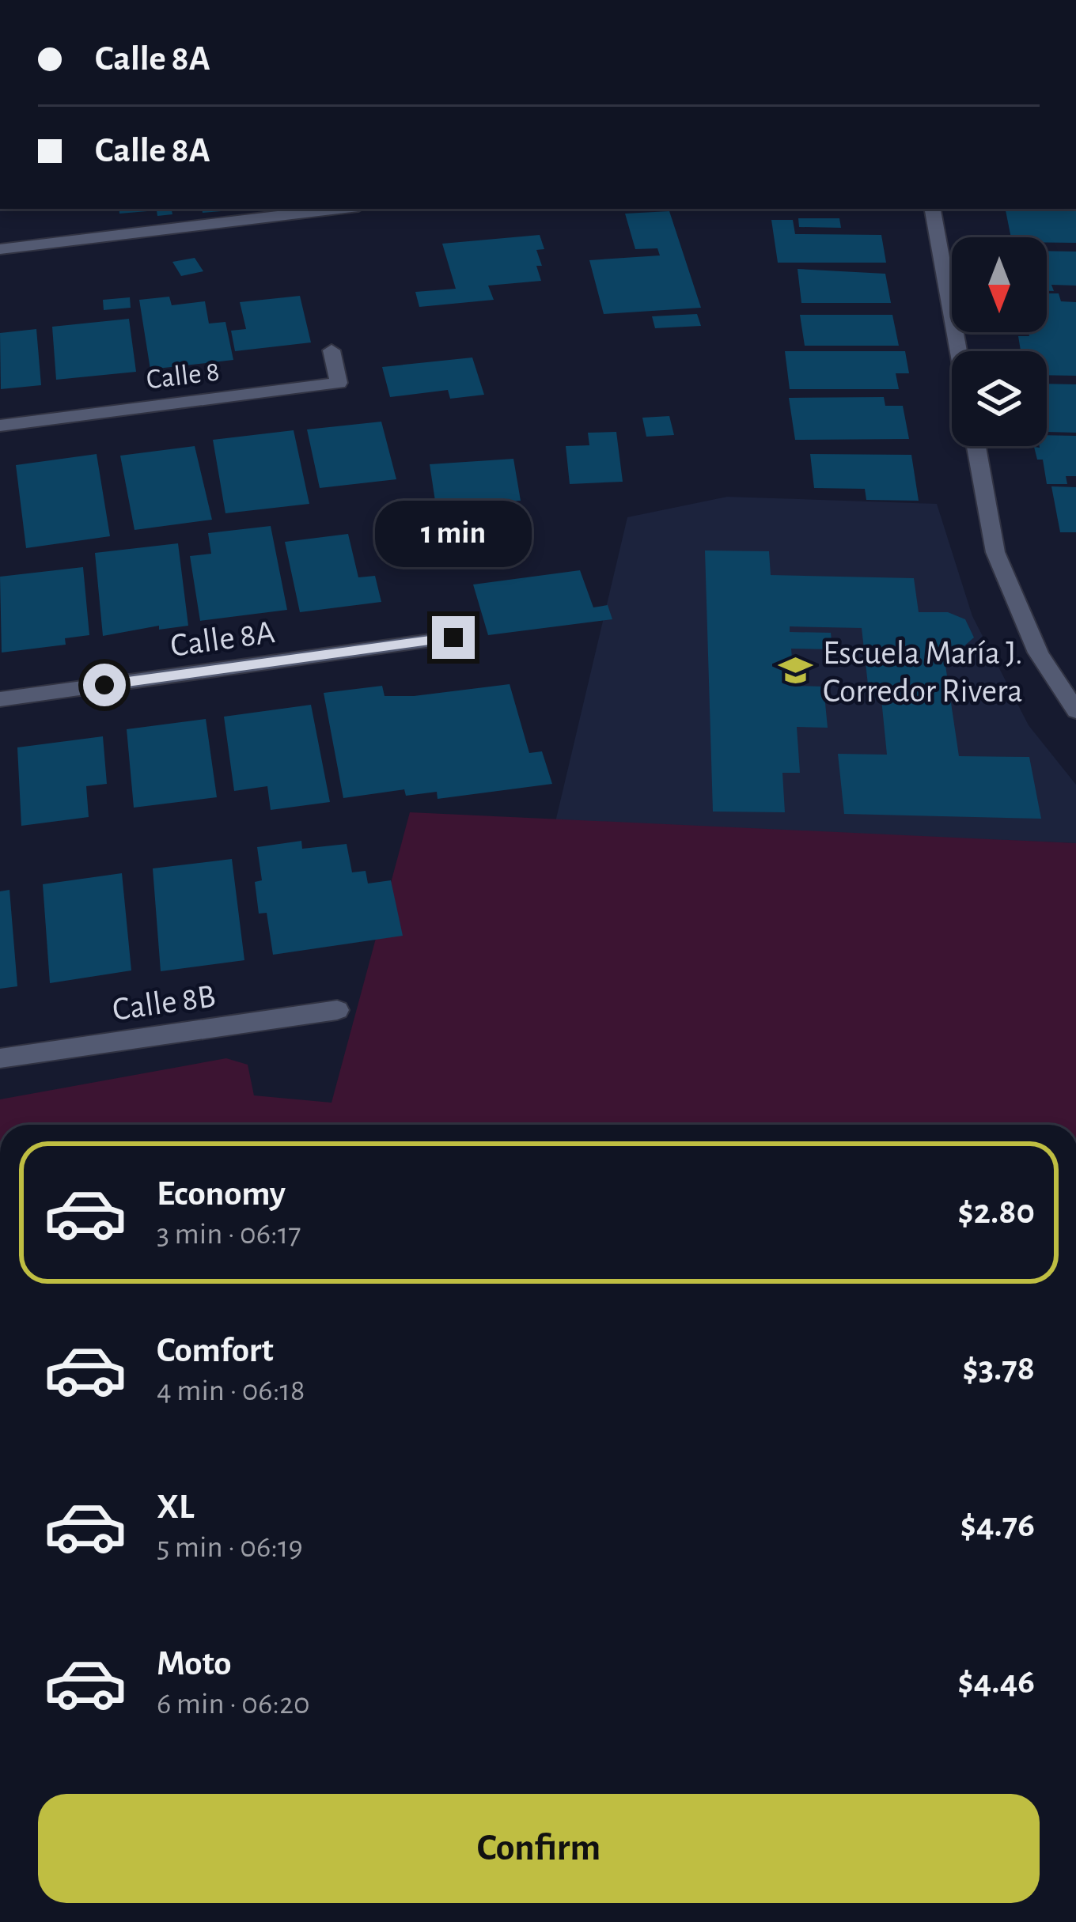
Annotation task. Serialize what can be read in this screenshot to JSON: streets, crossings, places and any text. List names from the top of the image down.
{
  "streets": {
    "street": ["Calle 8", "Calle 8A", "Calle 8B"]
  },
  "places": {
    "school or university": ["Escuela María J. Corredor Rivera"]
  },
  "north": "bottom",
  "page": {
    "banner": ["Calle 8A", "Calle 8A"],
    "bubble": "1 min",
    "list": [
      {
        "name": "Economy",
        "note": "3 min · 06:17",
        "value": "$2.80"
      },
      {
        "name": "Comfort",
        "note": "4 min · 06:18",
        "value": "$3.78"
      },
      {
        "name": "XL",
        "note": "5 min · 06:19",
        "value": "$4.76"
      },
      {
        "name": "Moto",
        "note": "6 min · 06:20",
        "value": "$4.46"
      }
    ],
    "buttons": "Confirm"
  }
}
